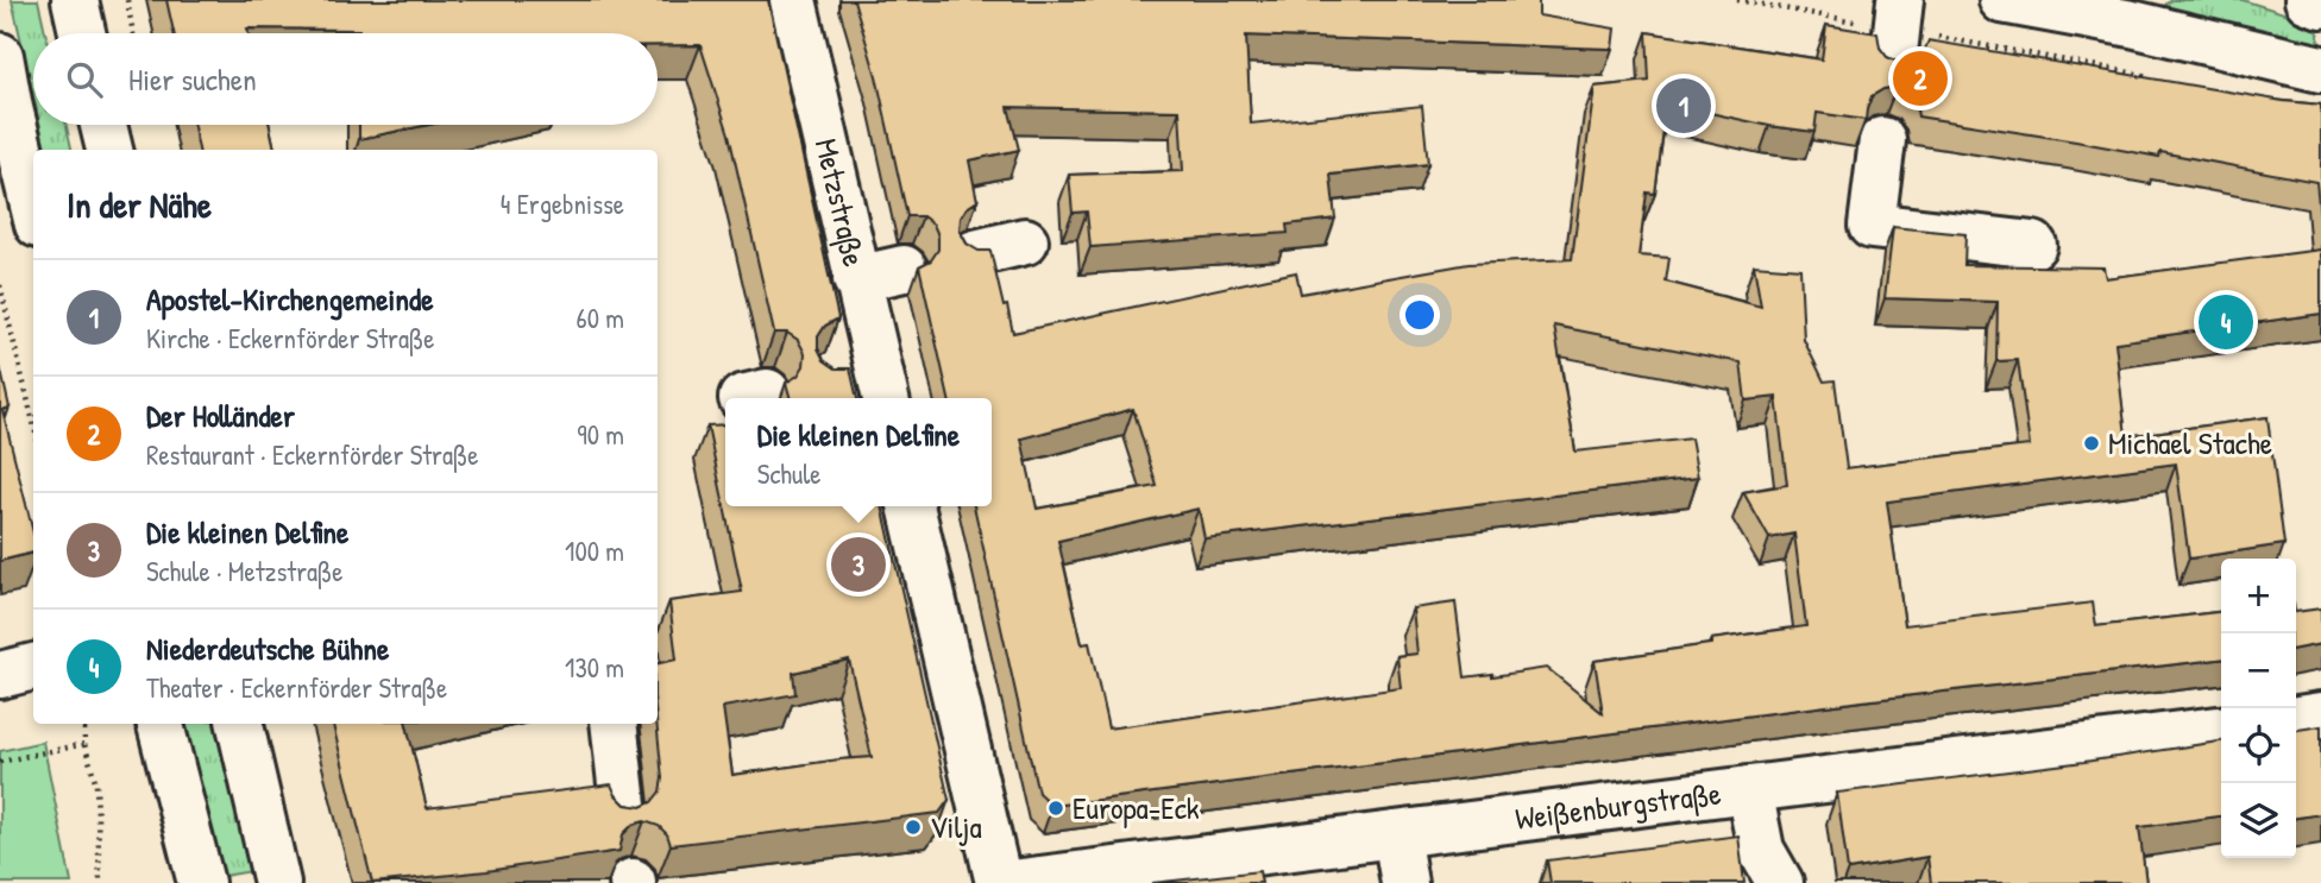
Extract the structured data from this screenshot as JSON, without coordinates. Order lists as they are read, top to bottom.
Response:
{
  "streets": {
    "street": ["Metzstraße", "Weißenburgstraße"]
  },
  "places": ["Michael Stache", "Europa-Eck", "Vilja"],
  "page": {
    "search": "Hier suchen",
    "pins": [
      "2",
      "1",
      "4",
      "3"
    ],
    "heading": ["In der Nähe", "4 Ergebnisse"],
    "list": [
      {
        "mark": "1",
        "name": "Apostel-Kirchengemeinde",
        "note": "Kirche · Eckernförder Straße",
        "value": "60 m"
      },
      {
        "mark": "2",
        "name": "Der Holländer",
        "note": "Restaurant · Eckernförder Straße",
        "value": "90 m"
      },
      {
        "mark": "3",
        "name": "Die kleinen Delfine",
        "note": "Schule · Metzstraße",
        "value": "100 m"
      },
      {
        "mark": "4",
        "name": "Niederdeutsche Bühne",
        "note": "Theater · Eckernförder Straße",
        "value": "130 m"
      }
    ],
    "popup": ["Die kleinen Delfine", "Schule"],
    "map_buttons": ["+", "−"]
  }
}
